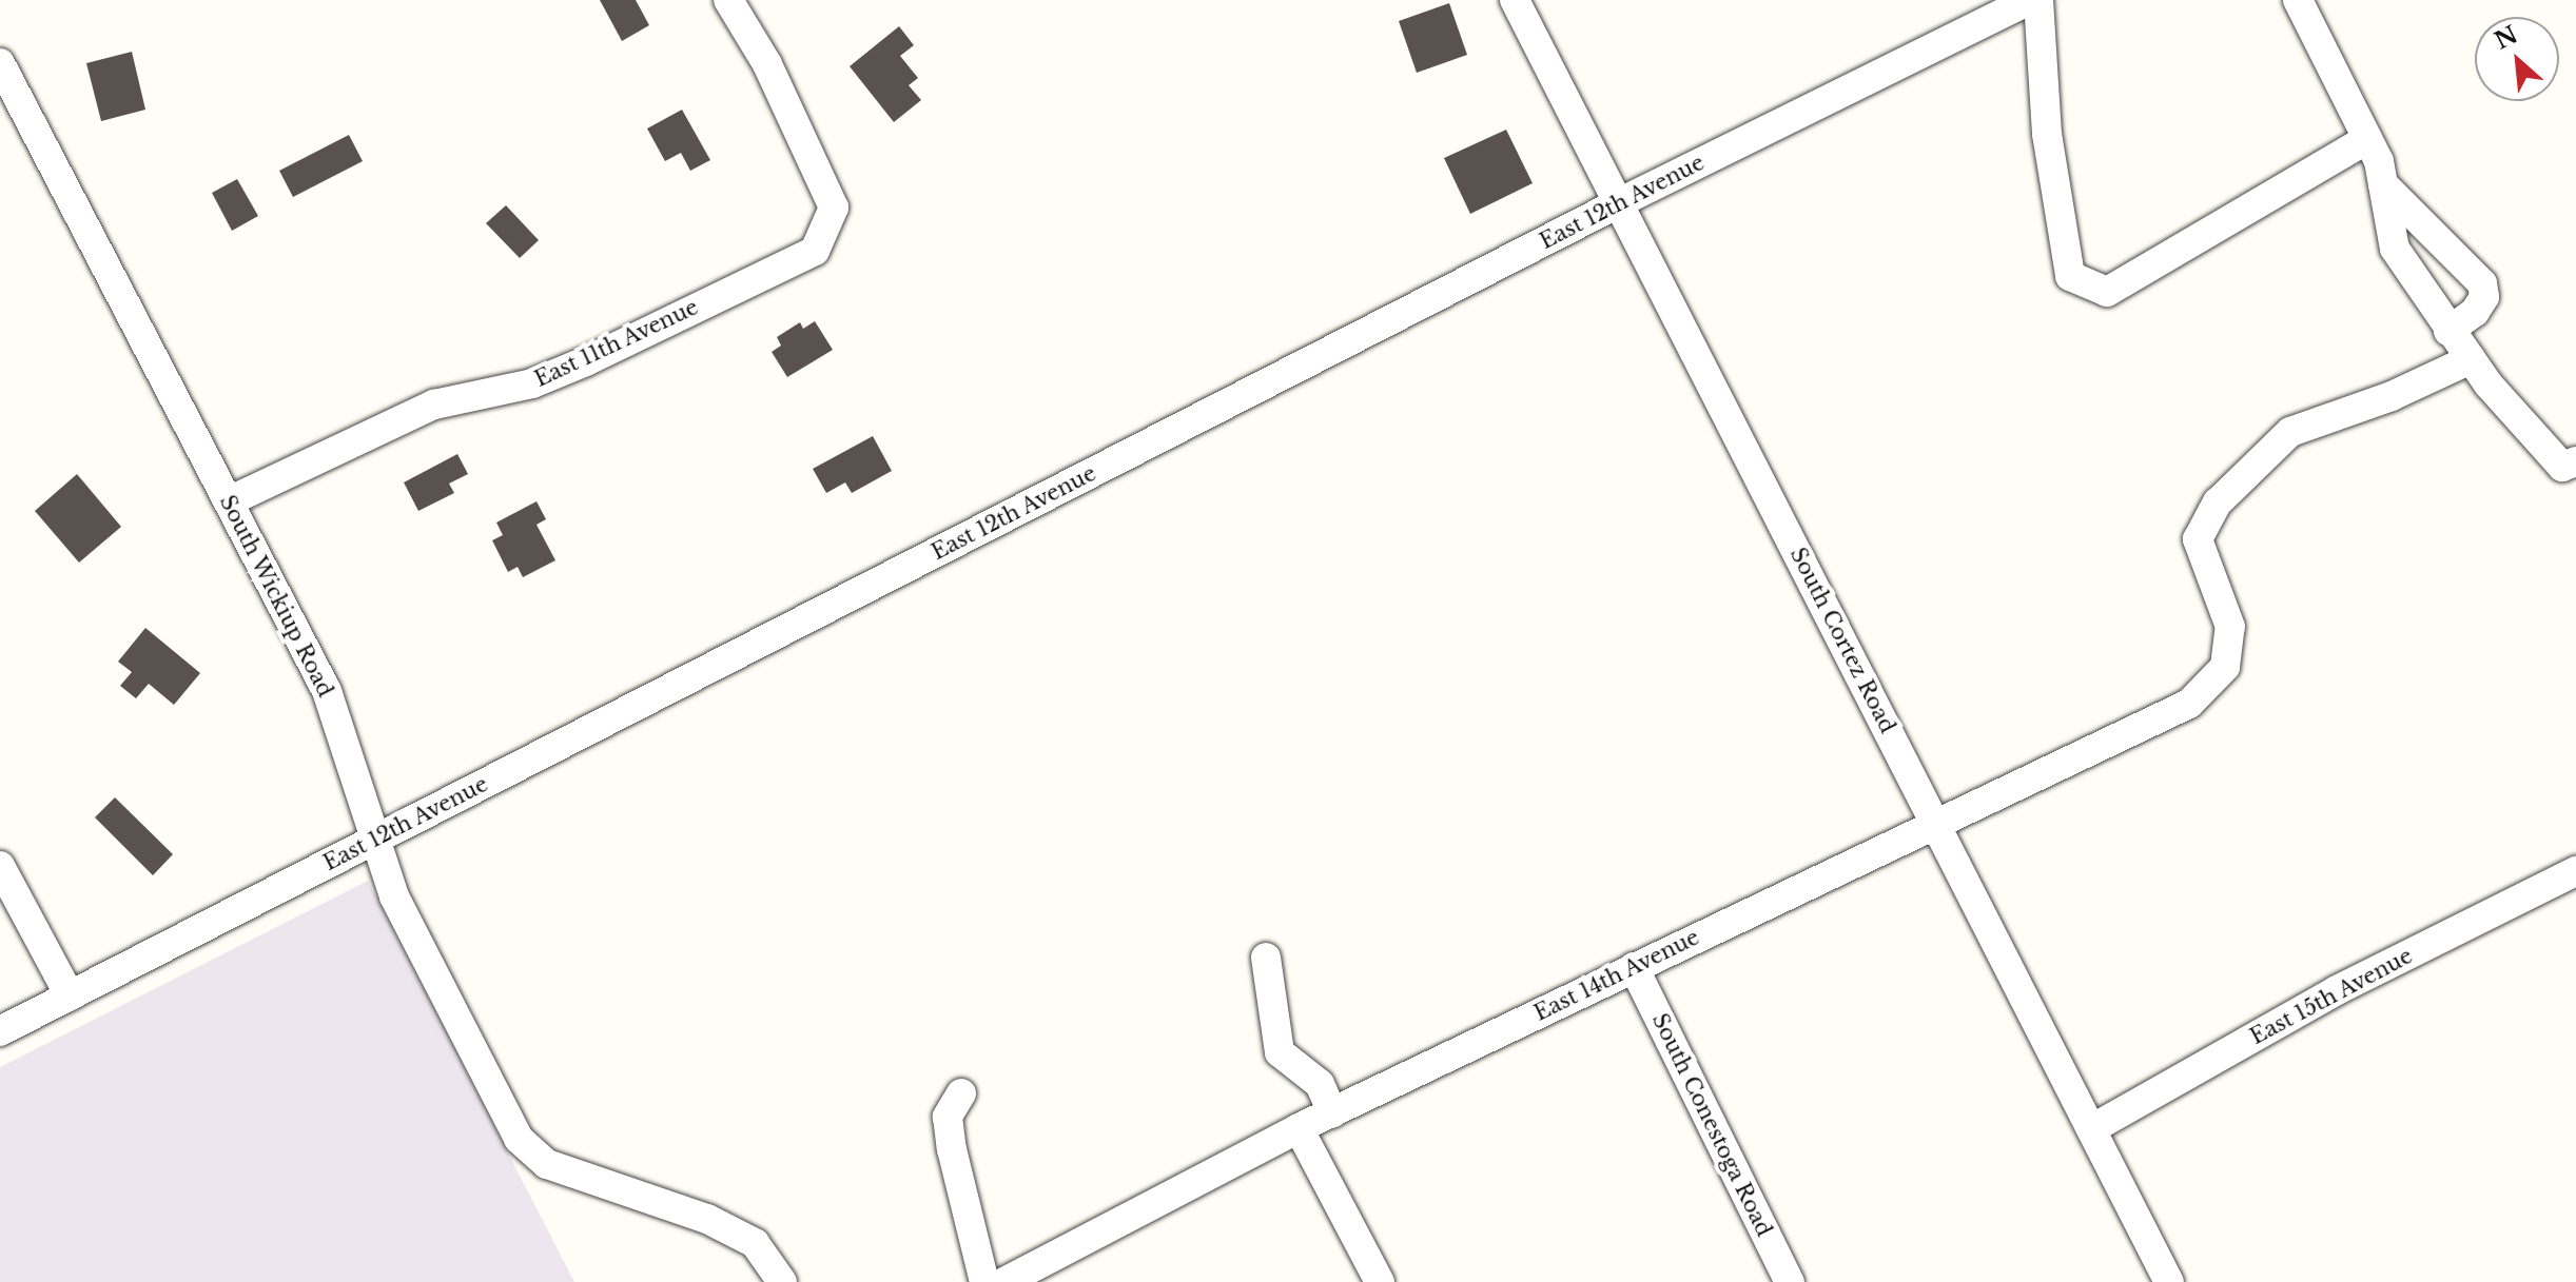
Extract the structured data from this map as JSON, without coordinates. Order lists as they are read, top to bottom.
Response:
{
  "streets": {
    "street": [
      "East 12th Avenue",
      "East 11th Avenue",
      "South Wickiup Road",
      "South Cortez Road",
      "East 14th Avenue",
      "East 15th Avenue",
      "South Conestoga Road"
    ]
  },
  "crossings": [
    ["East 12th Avenue", "South Wickiup Road"],
    ["East 12th Avenue", "South Cortez Road"],
    ["East 11th Avenue", "South Wickiup Road"],
    ["South Cortez Road", "East 14th Avenue"],
    ["South Cortez Road", "East 15th Avenue"],
    ["East 14th Avenue", "South Conestoga Road"]
  ],
  "north": "top left"
}
